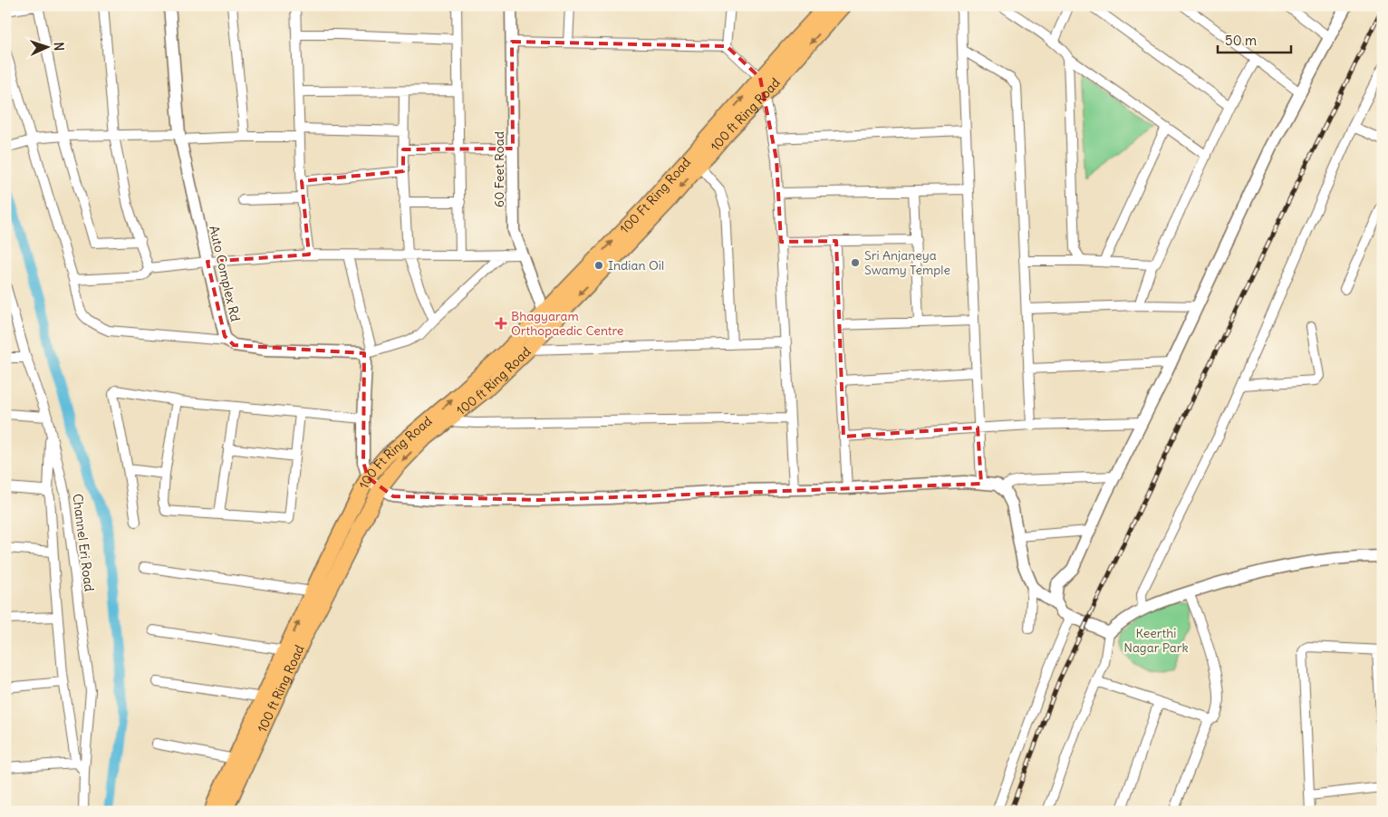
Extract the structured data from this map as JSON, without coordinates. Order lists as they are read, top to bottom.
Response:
{
  "streets": {
    "main road": ["100 ft Ring Road", "100 Ft Ring Road"],
    "street": ["60 Feet Road", "Auto Complex Rd", "Channel Eri Road"]
  },
  "crossings": [
    ["100 ft Ring Road", "60 Feet Road"],
    ["100 ft Ring Road", "100 Ft Ring Road"],
    ["60 Feet Road", "100 Ft Ring Road"]
  ],
  "one_way": ["100 ft Ring Road", "100 Ft Ring Road"],
  "parks": ["Keerthi Nagar Park"],
  "places": {
    "other": ["Sri Anjaneya Swamy Temple", "Indian Oil"],
    "health": ["Bhagyaram Orthopaedic Centre"]
  },
  "scale_bar": "50 m",
  "north": "right"
}
